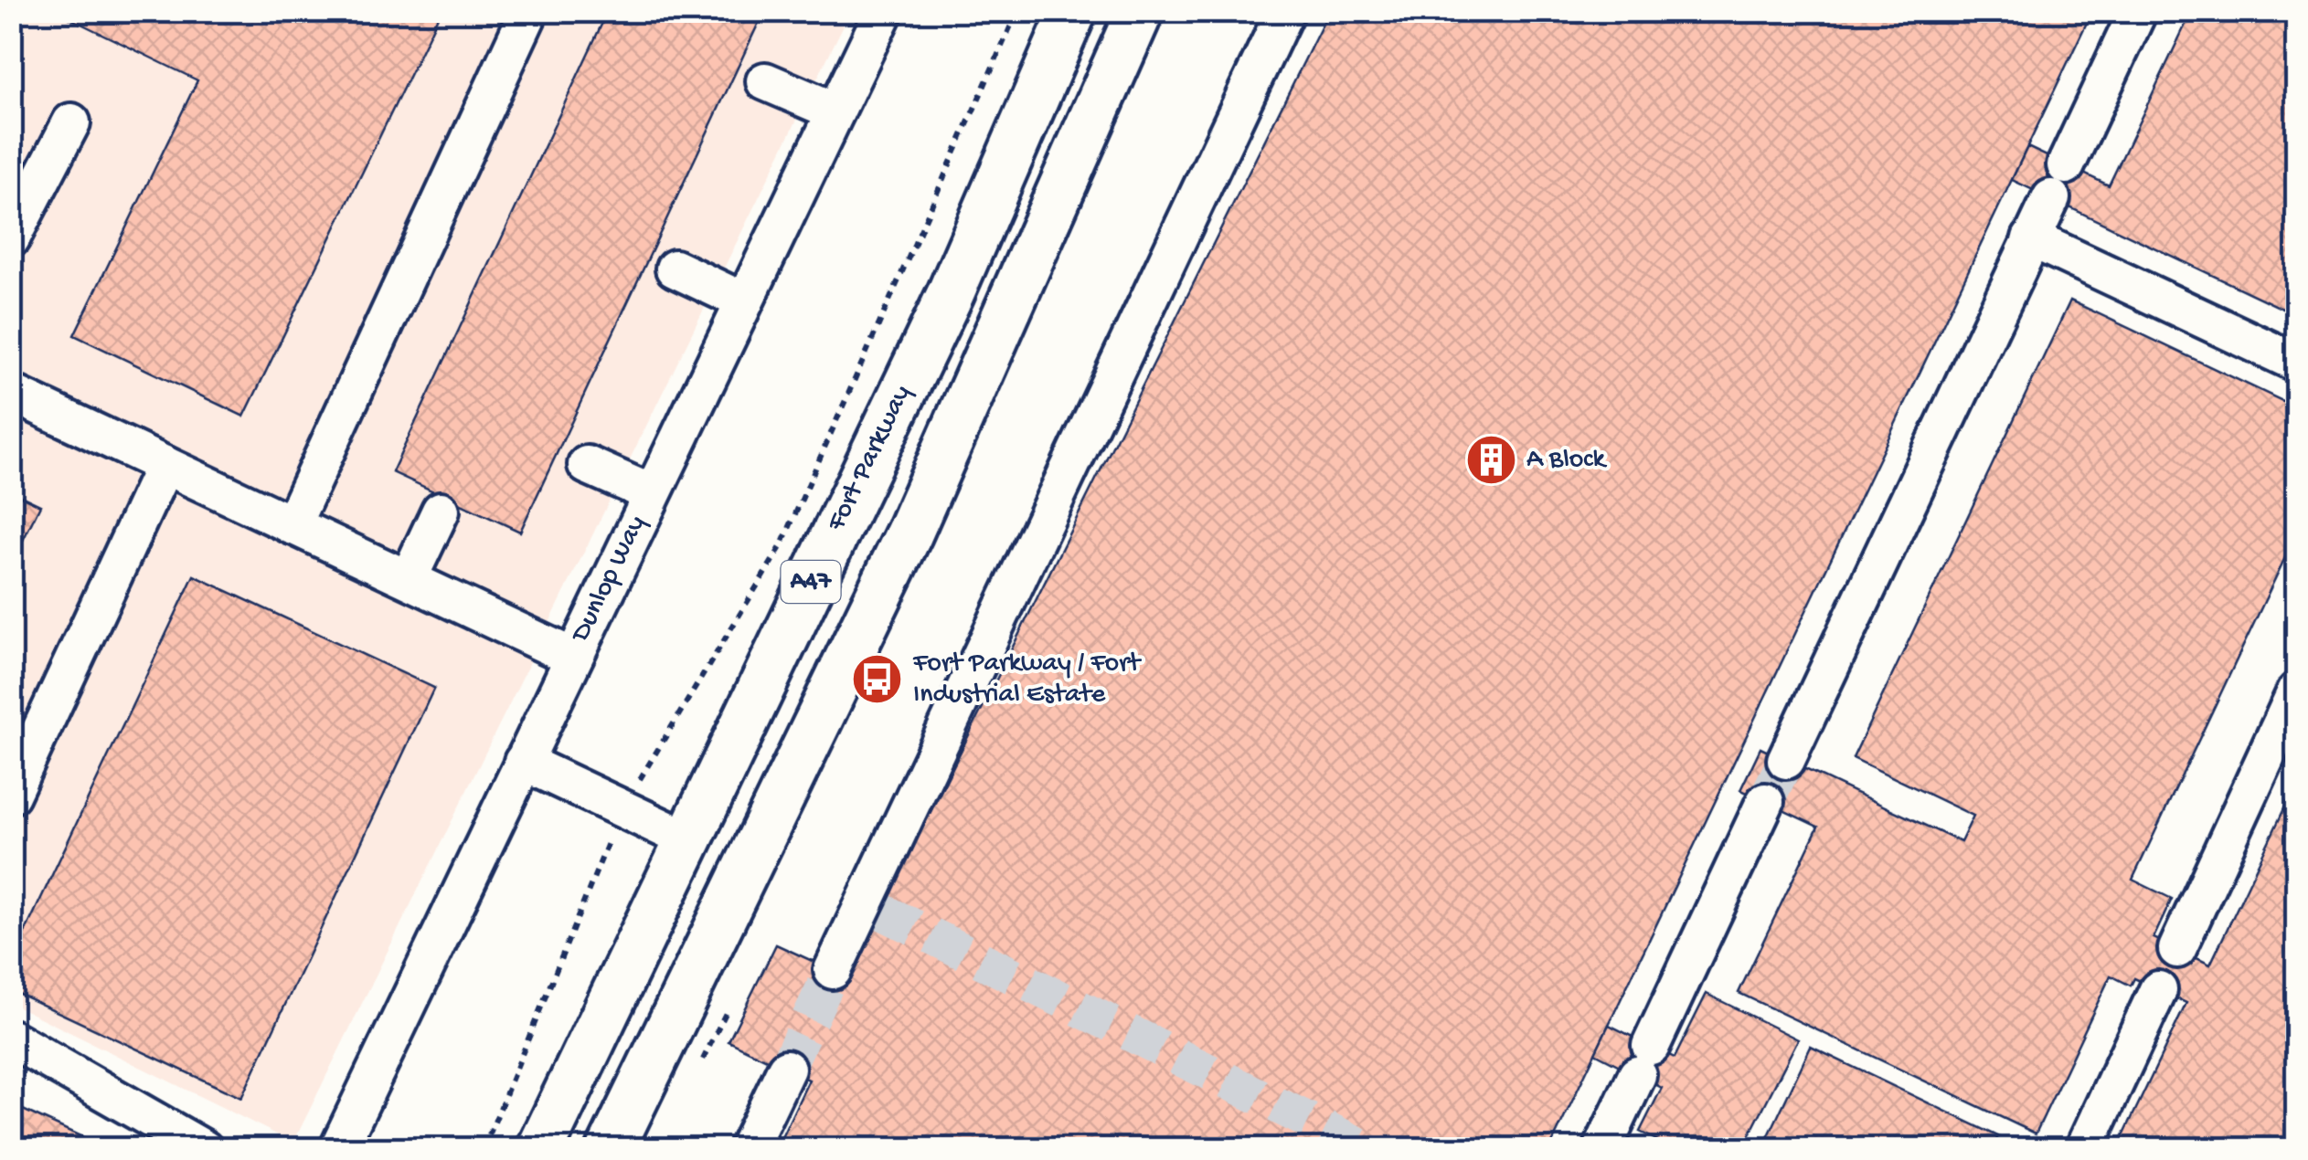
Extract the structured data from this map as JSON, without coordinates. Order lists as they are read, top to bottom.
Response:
{
  "streets": {
    "main road": ["Fort Parkway", "A47"],
    "street": ["Dunlop Way"]
  },
  "places": {
    "building": ["A Block"],
    "bus stop": ["Fort Parkway / Fort Industrial Estate"]
  }
}
